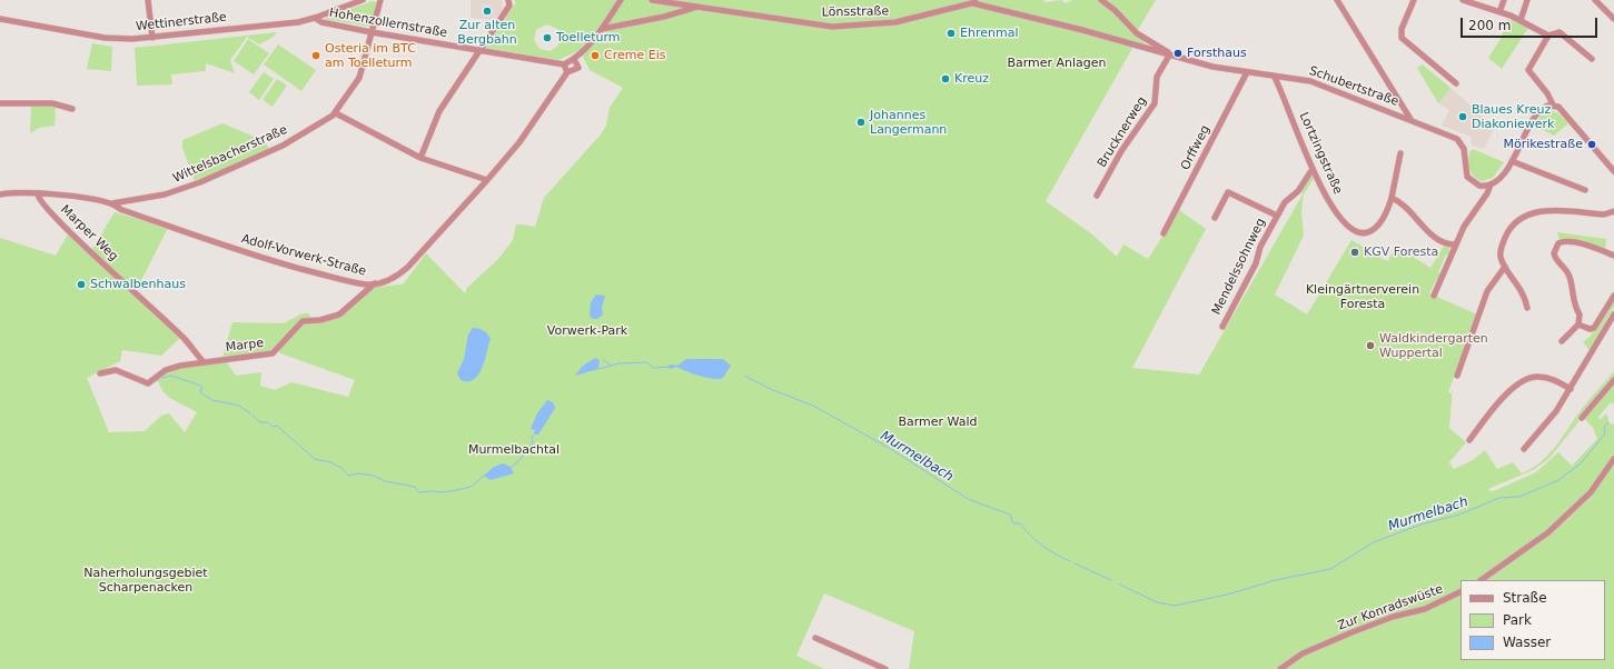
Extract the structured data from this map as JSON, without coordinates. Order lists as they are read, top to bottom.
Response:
{
  "streets": {
    "street": [
      "Lönsstraße",
      "Wettinerstraße",
      "Hohenzollernstraße",
      "Schubertstraße",
      "Brucknerweg",
      "Orffweg",
      "Lortzingstraße",
      "Wittelsbacherstraße",
      "Marper Weg",
      "Adolf-Vorwerk-Straße",
      "Mendelssohnweg",
      "Marpe",
      "Zur Konradswüste"
    ]
  },
  "crossings": [
    ["Lönsstraße", "Schubertstraße"],
    ["Wettinerstraße", "Hohenzollernstraße"],
    ["Hohenzollernstraße", "Wittelsbacherstraße"],
    ["Schubertstraße", "Brucknerweg"],
    ["Schubertstraße", "Orffweg"],
    ["Schubertstraße", "Lortzingstraße"],
    ["Lortzingstraße", "Mendelssohnweg"],
    ["Wittelsbacherstraße", "Adolf-Vorwerk-Straße"],
    ["Marper Weg", "Adolf-Vorwerk-Straße"],
    ["Marper Weg", "Marpe"],
    ["Adolf-Vorwerk-Straße", "Marpe"]
  ],
  "water": ["Murmelbach"],
  "parks": [
    "Barmer Anlagen",
    "Kleingärtnerverein Foresta",
    "Vorwerk-Park",
    "Barmer Wald",
    "Murmelbachtal",
    "Naherholungsgebiet Scharpenacken"
  ],
  "places": [
    "Zur alten Bergbahn",
    "Ehrenmal",
    "Toelleturm",
    "Forsthaus",
    "Osteria im BTC am Toelleturm",
    "Creme Eis",
    "Kreuz",
    "Blaues Kreuz Diakoniewerk",
    "Johannes Langermann",
    "Mörikestraße",
    "KGV Foresta",
    "Schwalbenhaus",
    "Waldkindergarten Wuppertal"
  ],
  "legend": ["Straße", "Park", "Wasser"],
  "scale_bar": "200 m"
}
